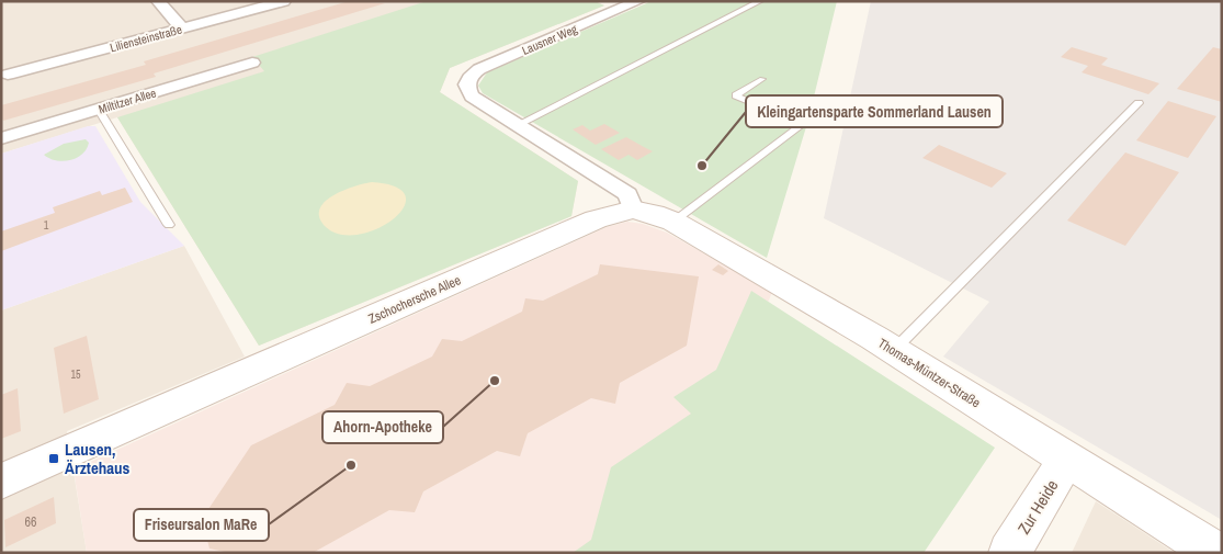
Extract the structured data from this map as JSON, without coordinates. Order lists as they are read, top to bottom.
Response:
{
  "streets": {
    "street": [
      "Liliensteinstraße",
      "Lausner Weg",
      "Miltitzer Allee",
      "Zschochersche Allee",
      "Thomas-Müntzer-Straße",
      "Zur Heide"
    ]
  },
  "crossings": [
    ["Zschochersche Allee", "Thomas-Müntzer-Straße"],
    ["Thomas-Müntzer-Straße", "Zur Heide"]
  ],
  "places": {
    "other": ["Kleingartensparte Sommerland Lausen", "Ahorn-Apotheke", "Friseursalon MaRe"],
    "transit": ["Lausen, Ärztehaus"]
  },
  "house_numbers": ["1", "15", "66"]
}
